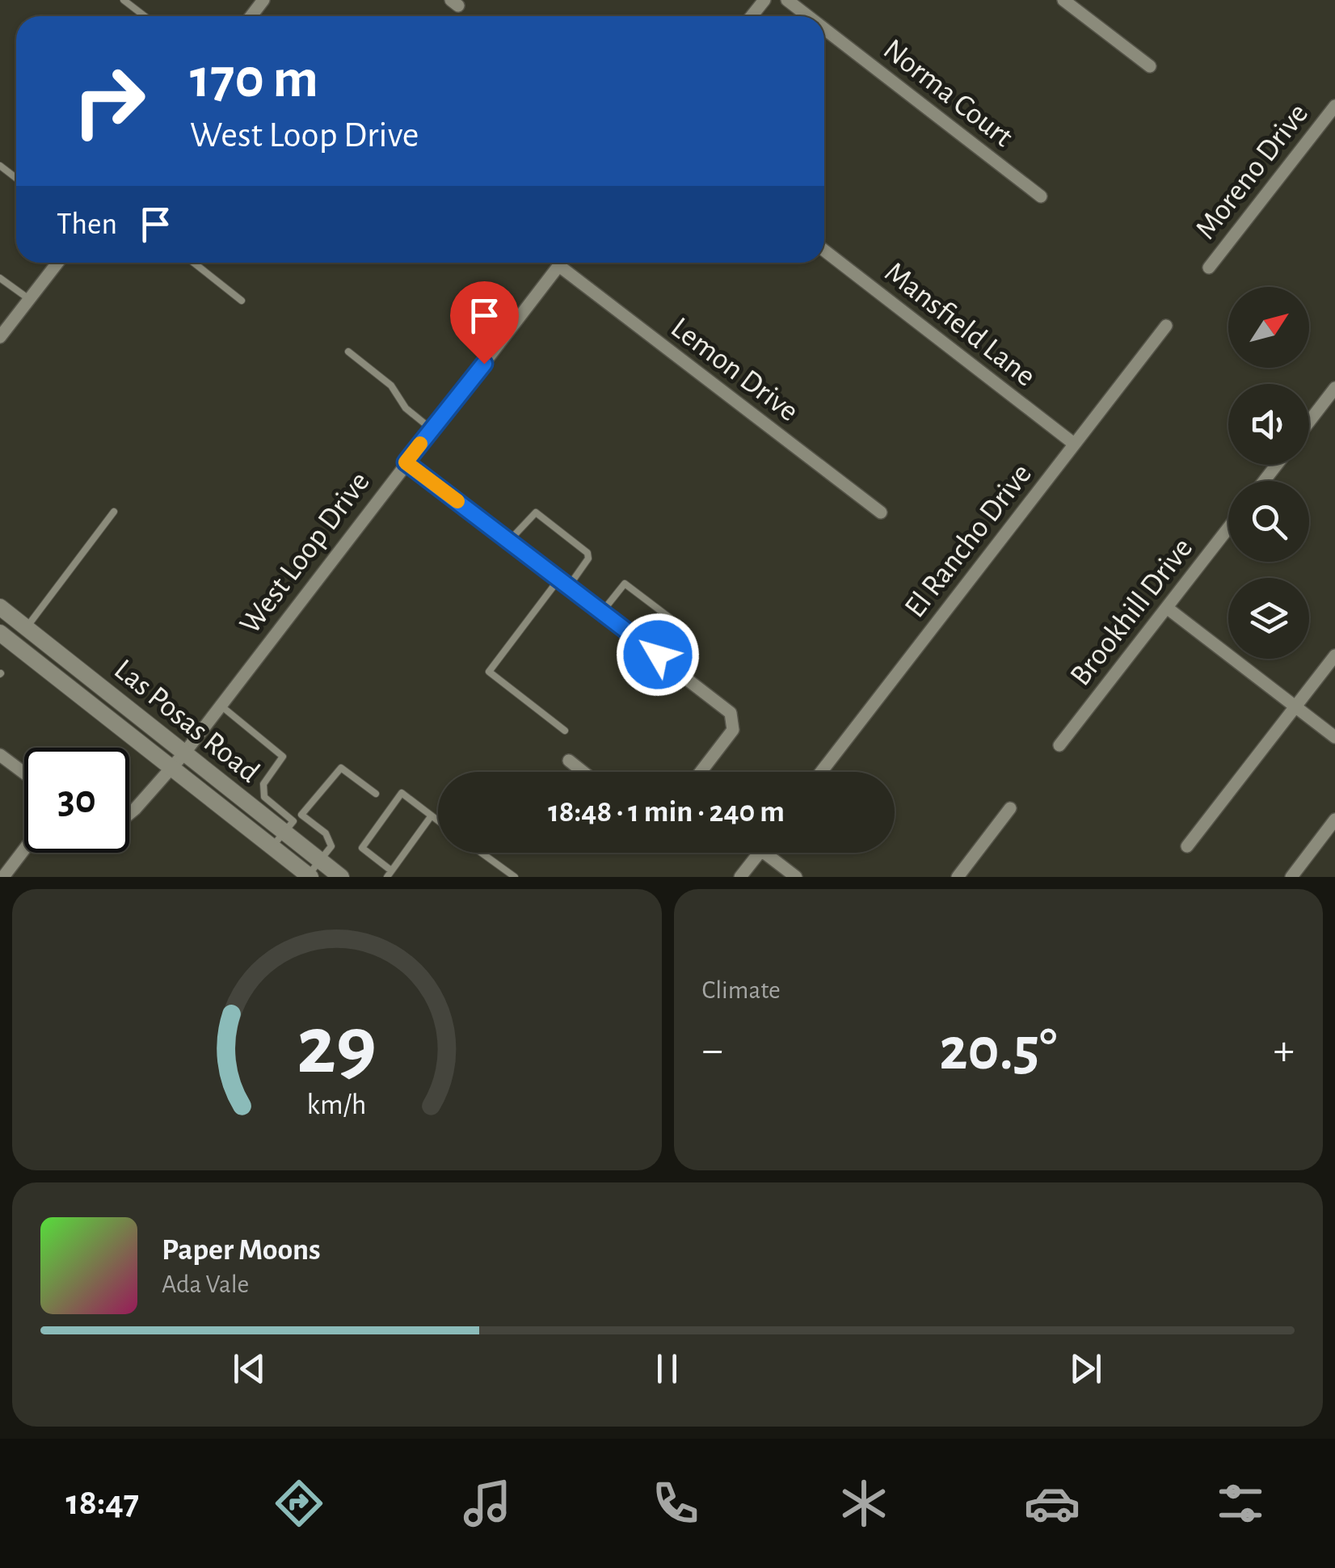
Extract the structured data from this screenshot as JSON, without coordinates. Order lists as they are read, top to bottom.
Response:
{
  "streets": {
    "main road": ["Las Posas Road"],
    "street": [
      "Norma Court",
      "Moreno Drive",
      "Mansfield Lane",
      "Lemon Drive",
      "El Rancho Drive",
      "West Loop Drive",
      "Brookhill Drive"
    ]
  },
  "crossings": [
    ["Mansfield Lane", "El Rancho Drive"],
    ["Lemon Drive", "West Loop Drive"],
    ["West Loop Drive", "Las Posas Road"]
  ],
  "north": "top right",
  "page": {
    "turn": ["170 m", "West Loop Drive"],
    "then": "Then",
    "limit": "30",
    "trip": "18:48 · 1 min · 240 m",
    "tile": "Climate",
    "heat": ["−", "20.5°", "+"],
    "song": ["Paper Moons", "Ada Vale"],
    "tabs": "18:47",
    "gauge": ["29", "km/h"]
  }
}
